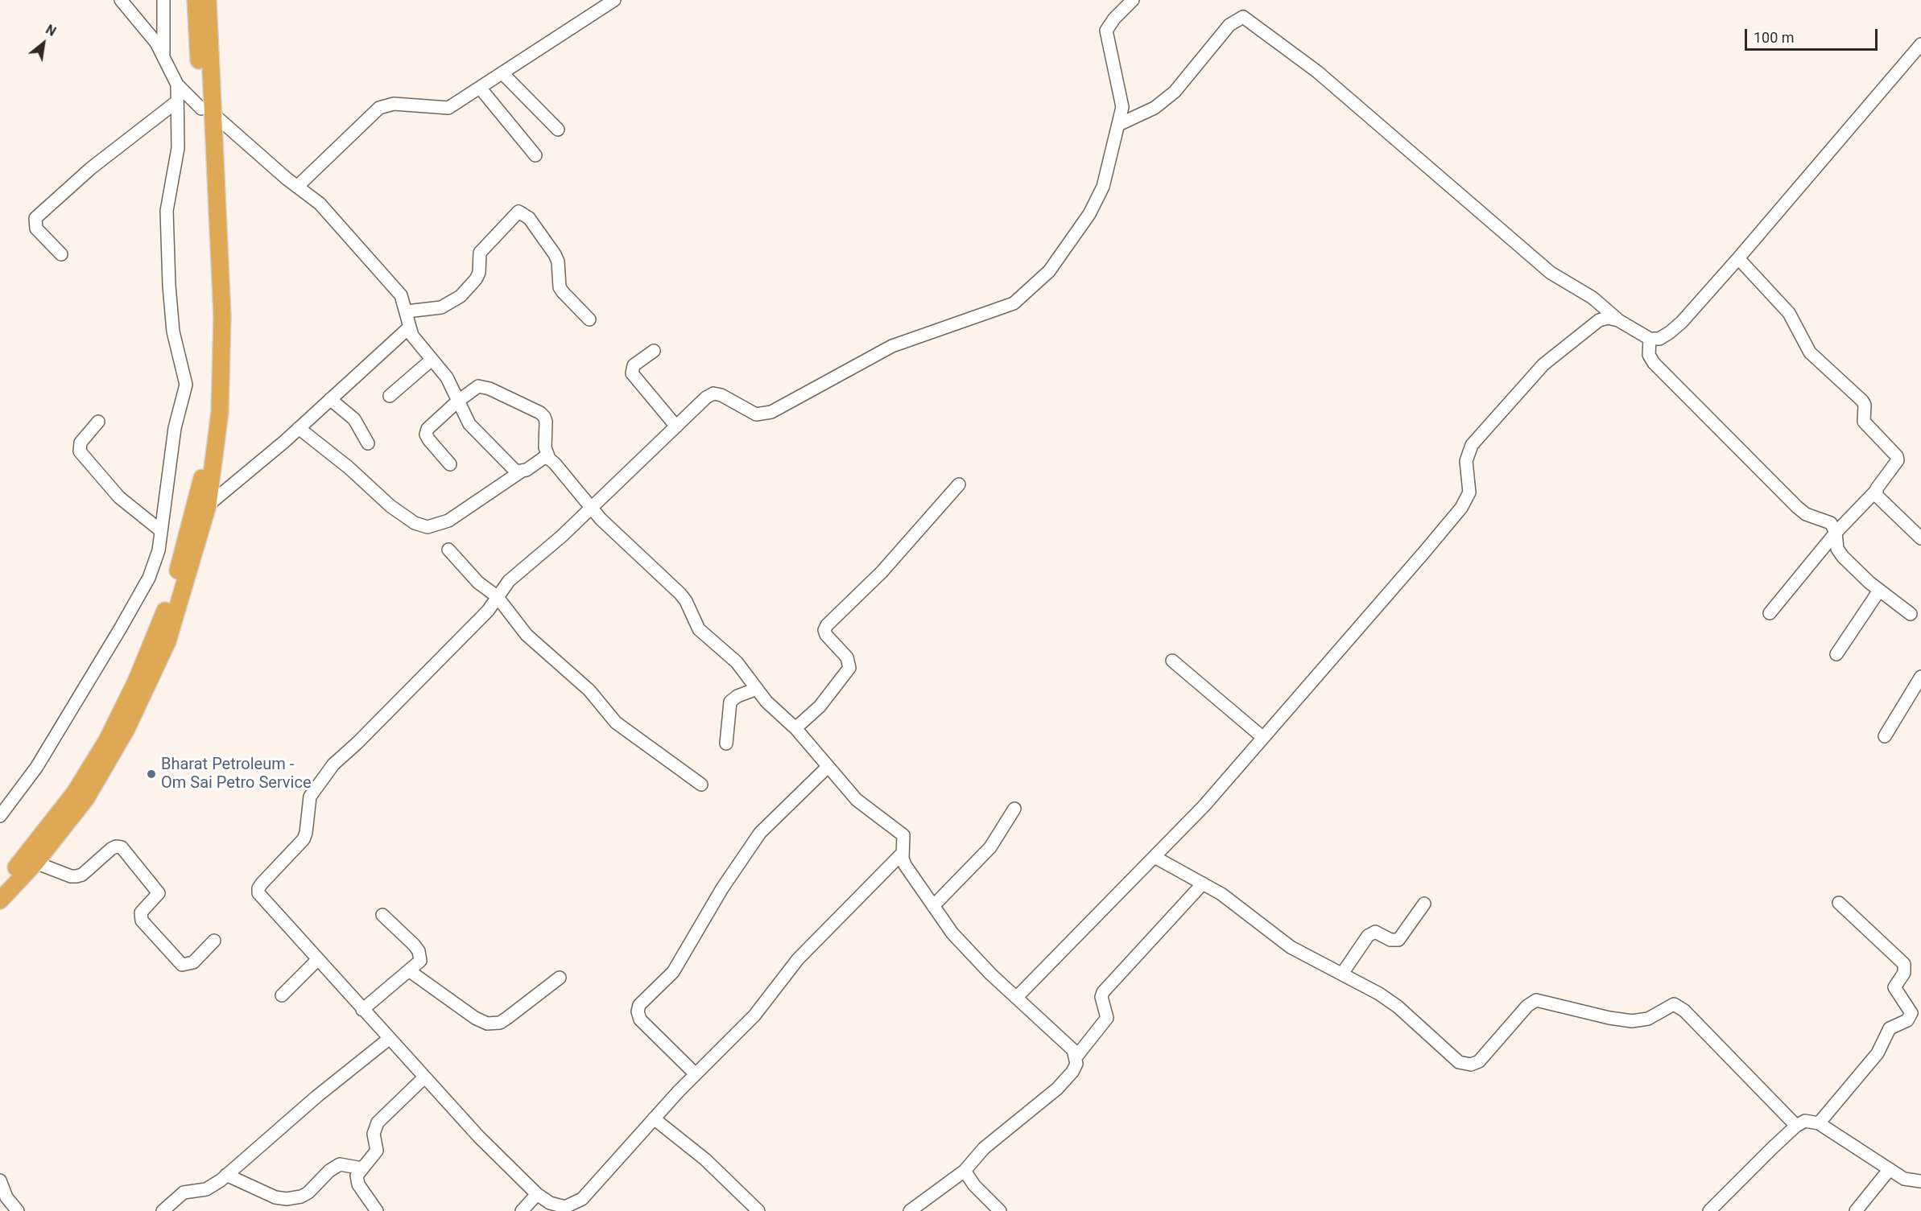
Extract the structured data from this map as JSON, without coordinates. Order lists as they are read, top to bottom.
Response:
{
  "places": ["Bharat Petroleum - Om Sai Petro Service"],
  "scale_bar": "100 m",
  "north": "top right"
}
